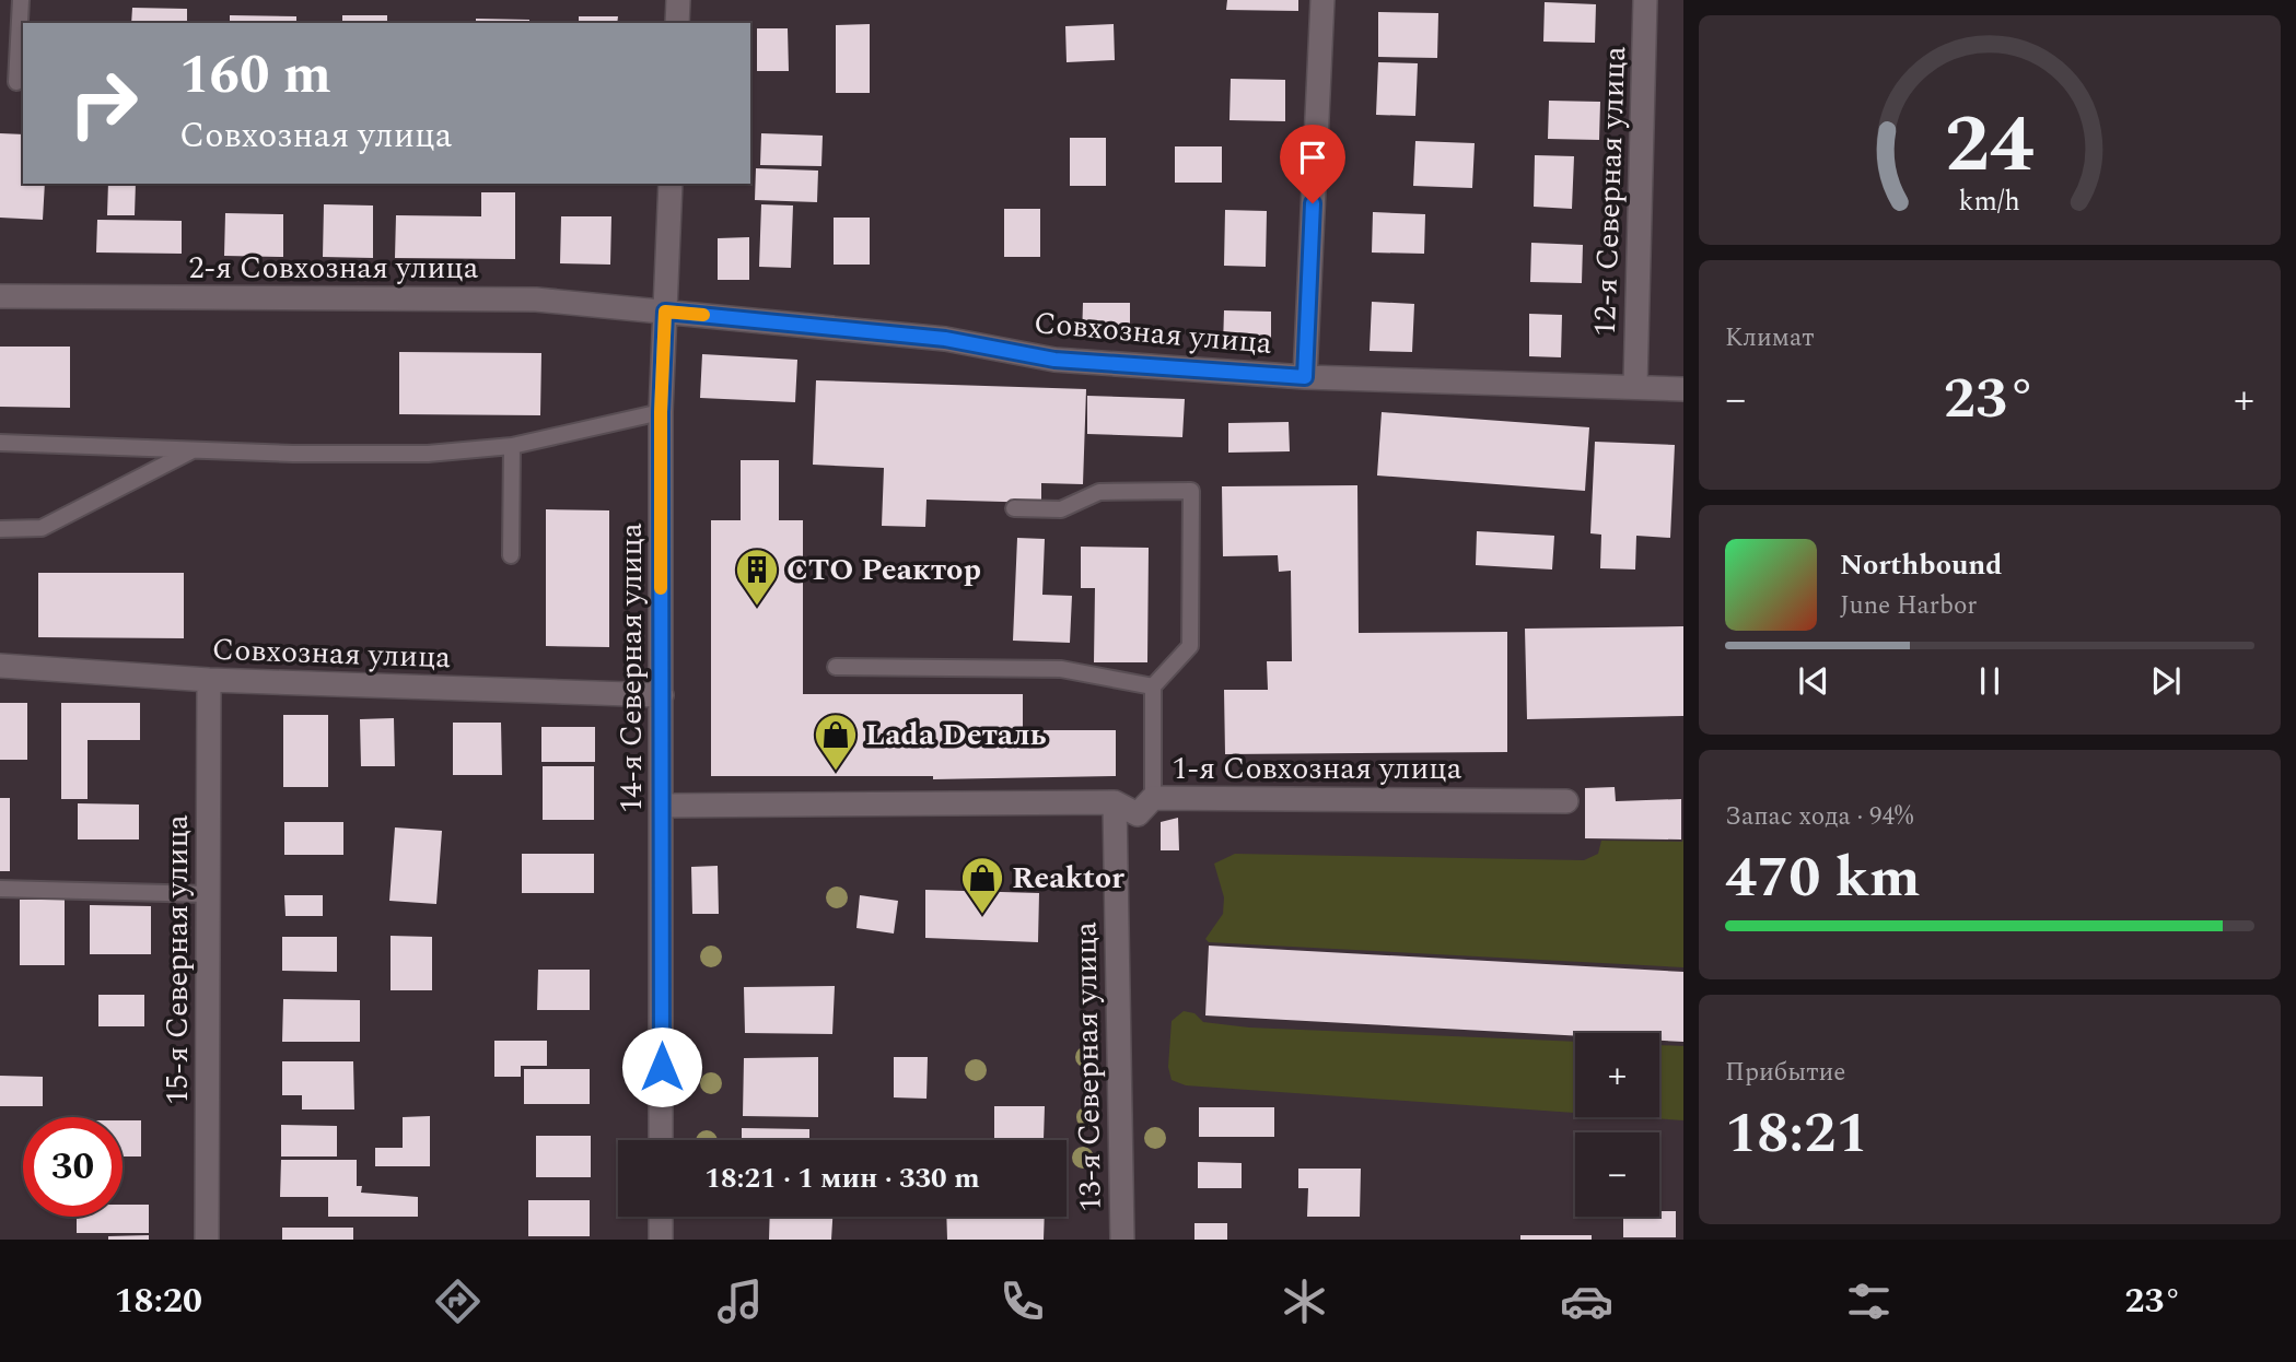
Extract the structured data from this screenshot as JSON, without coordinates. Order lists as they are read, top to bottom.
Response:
{
  "streets": {
    "street": [
      "12-я Северная улица",
      "2-я Совхозная улица",
      "Совхозная улица",
      "14-я Северная улица",
      "1-я Совхозная улица",
      "15-я Северная улица",
      "13-я Северная улица"
    ]
  },
  "crossings": [
    ["12-я Северная улица", "Совхозная улица"],
    ["2-я Совхозная улица", "Совхозная улица"],
    ["2-я Совхозная улица", "14-я Северная улица"],
    ["Совхозная улица", "14-я Северная улица"],
    ["Совхозная улица", "15-я Северная улица"],
    ["14-я Северная улица", "1-я Совхозная улица"],
    ["1-я Совхозная улица", "13-я Северная улица"]
  ],
  "places": {
    "building": ["СТО Реактор"],
    "shop": ["Lada Dеталь", "Reaktor"]
  },
  "page": {
    "turn": ["160 m", "Совхозная улица"],
    "tile": [
      "Климат",
      ["Запас хода · 94%", "470 km"],
      ["Прибытие", "18:21"]
    ],
    "heat": ["−", "23°", "+"],
    "song": ["Northbound", "June Harbor"],
    "map_buttons": ["+", "−"],
    "limit": "30",
    "trip": "18:21 · 1 мин · 330 m",
    "tabs": ["18:20", "23°"],
    "gauge": ["24", "km/h"]
  }
}
